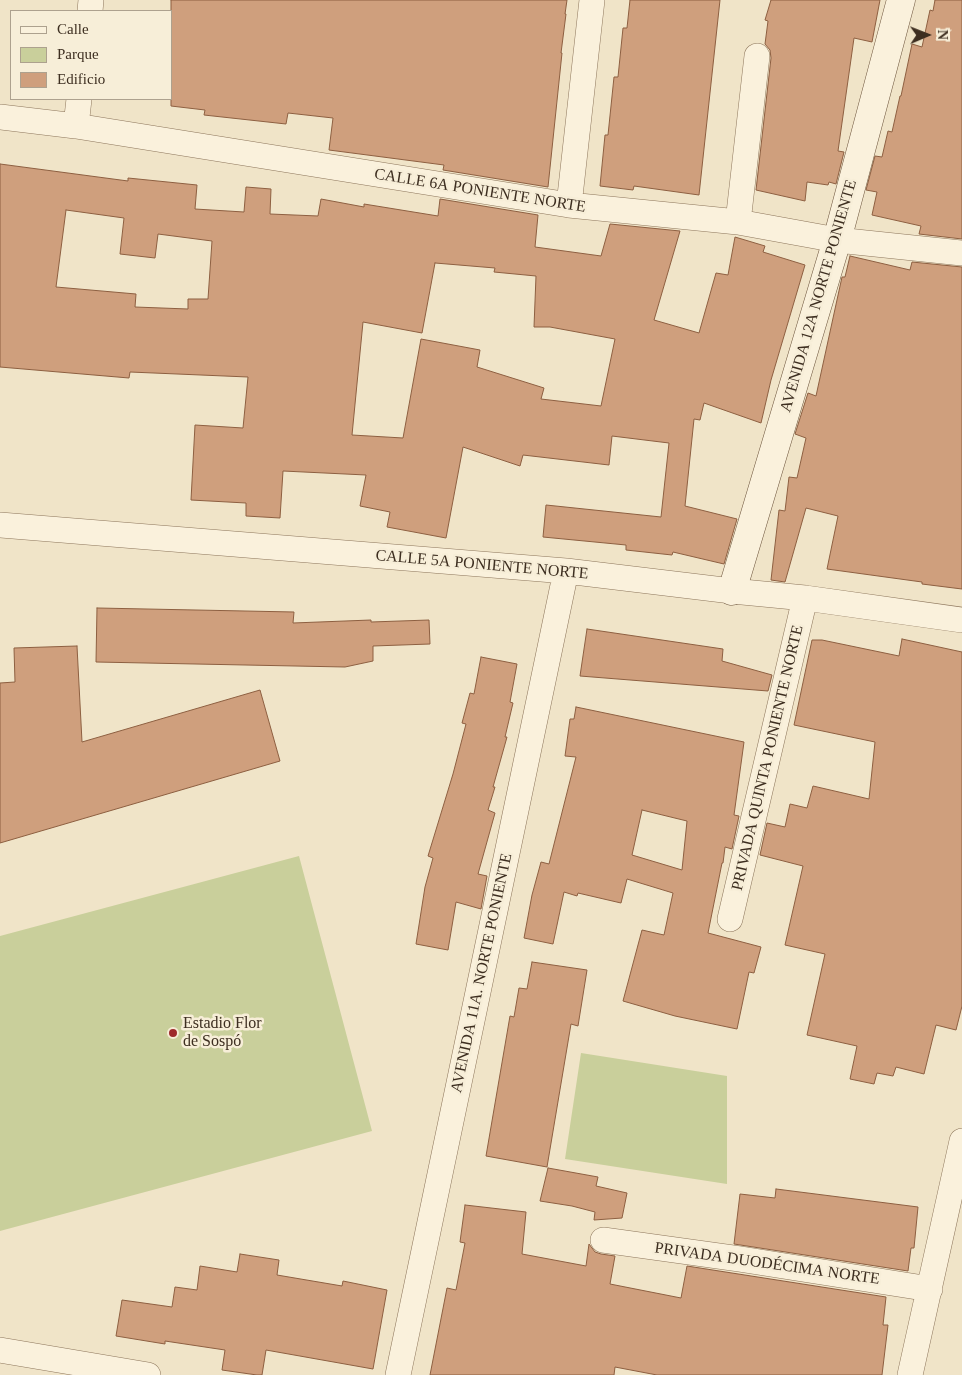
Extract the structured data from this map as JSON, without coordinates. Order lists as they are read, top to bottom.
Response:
{
  "streets": {
    "street": [
      "CALLE 6A PONIENTE NORTE",
      "AVENIDA 12A NORTE PONIENTE",
      "CALLE 5A PONIENTE NORTE",
      "PRIVADA QUINTA PONIENTE NORTE",
      "AVENIDA 11A. NORTE PONIENTE",
      "PRIVADA DUODÉCIMA NORTE"
    ]
  },
  "crossings": [
    ["CALLE 6A PONIENTE NORTE", "AVENIDA 12A NORTE PONIENTE"],
    ["AVENIDA 12A NORTE PONIENTE", "CALLE 5A PONIENTE NORTE"],
    ["CALLE 5A PONIENTE NORTE", "PRIVADA QUINTA PONIENTE NORTE"],
    ["CALLE 5A PONIENTE NORTE", "AVENIDA 11A. NORTE PONIENTE"]
  ],
  "places": ["Estadio Flor de Sospó"],
  "legend": ["Calle", "Parque", "Edificio"],
  "north": "right"
}
